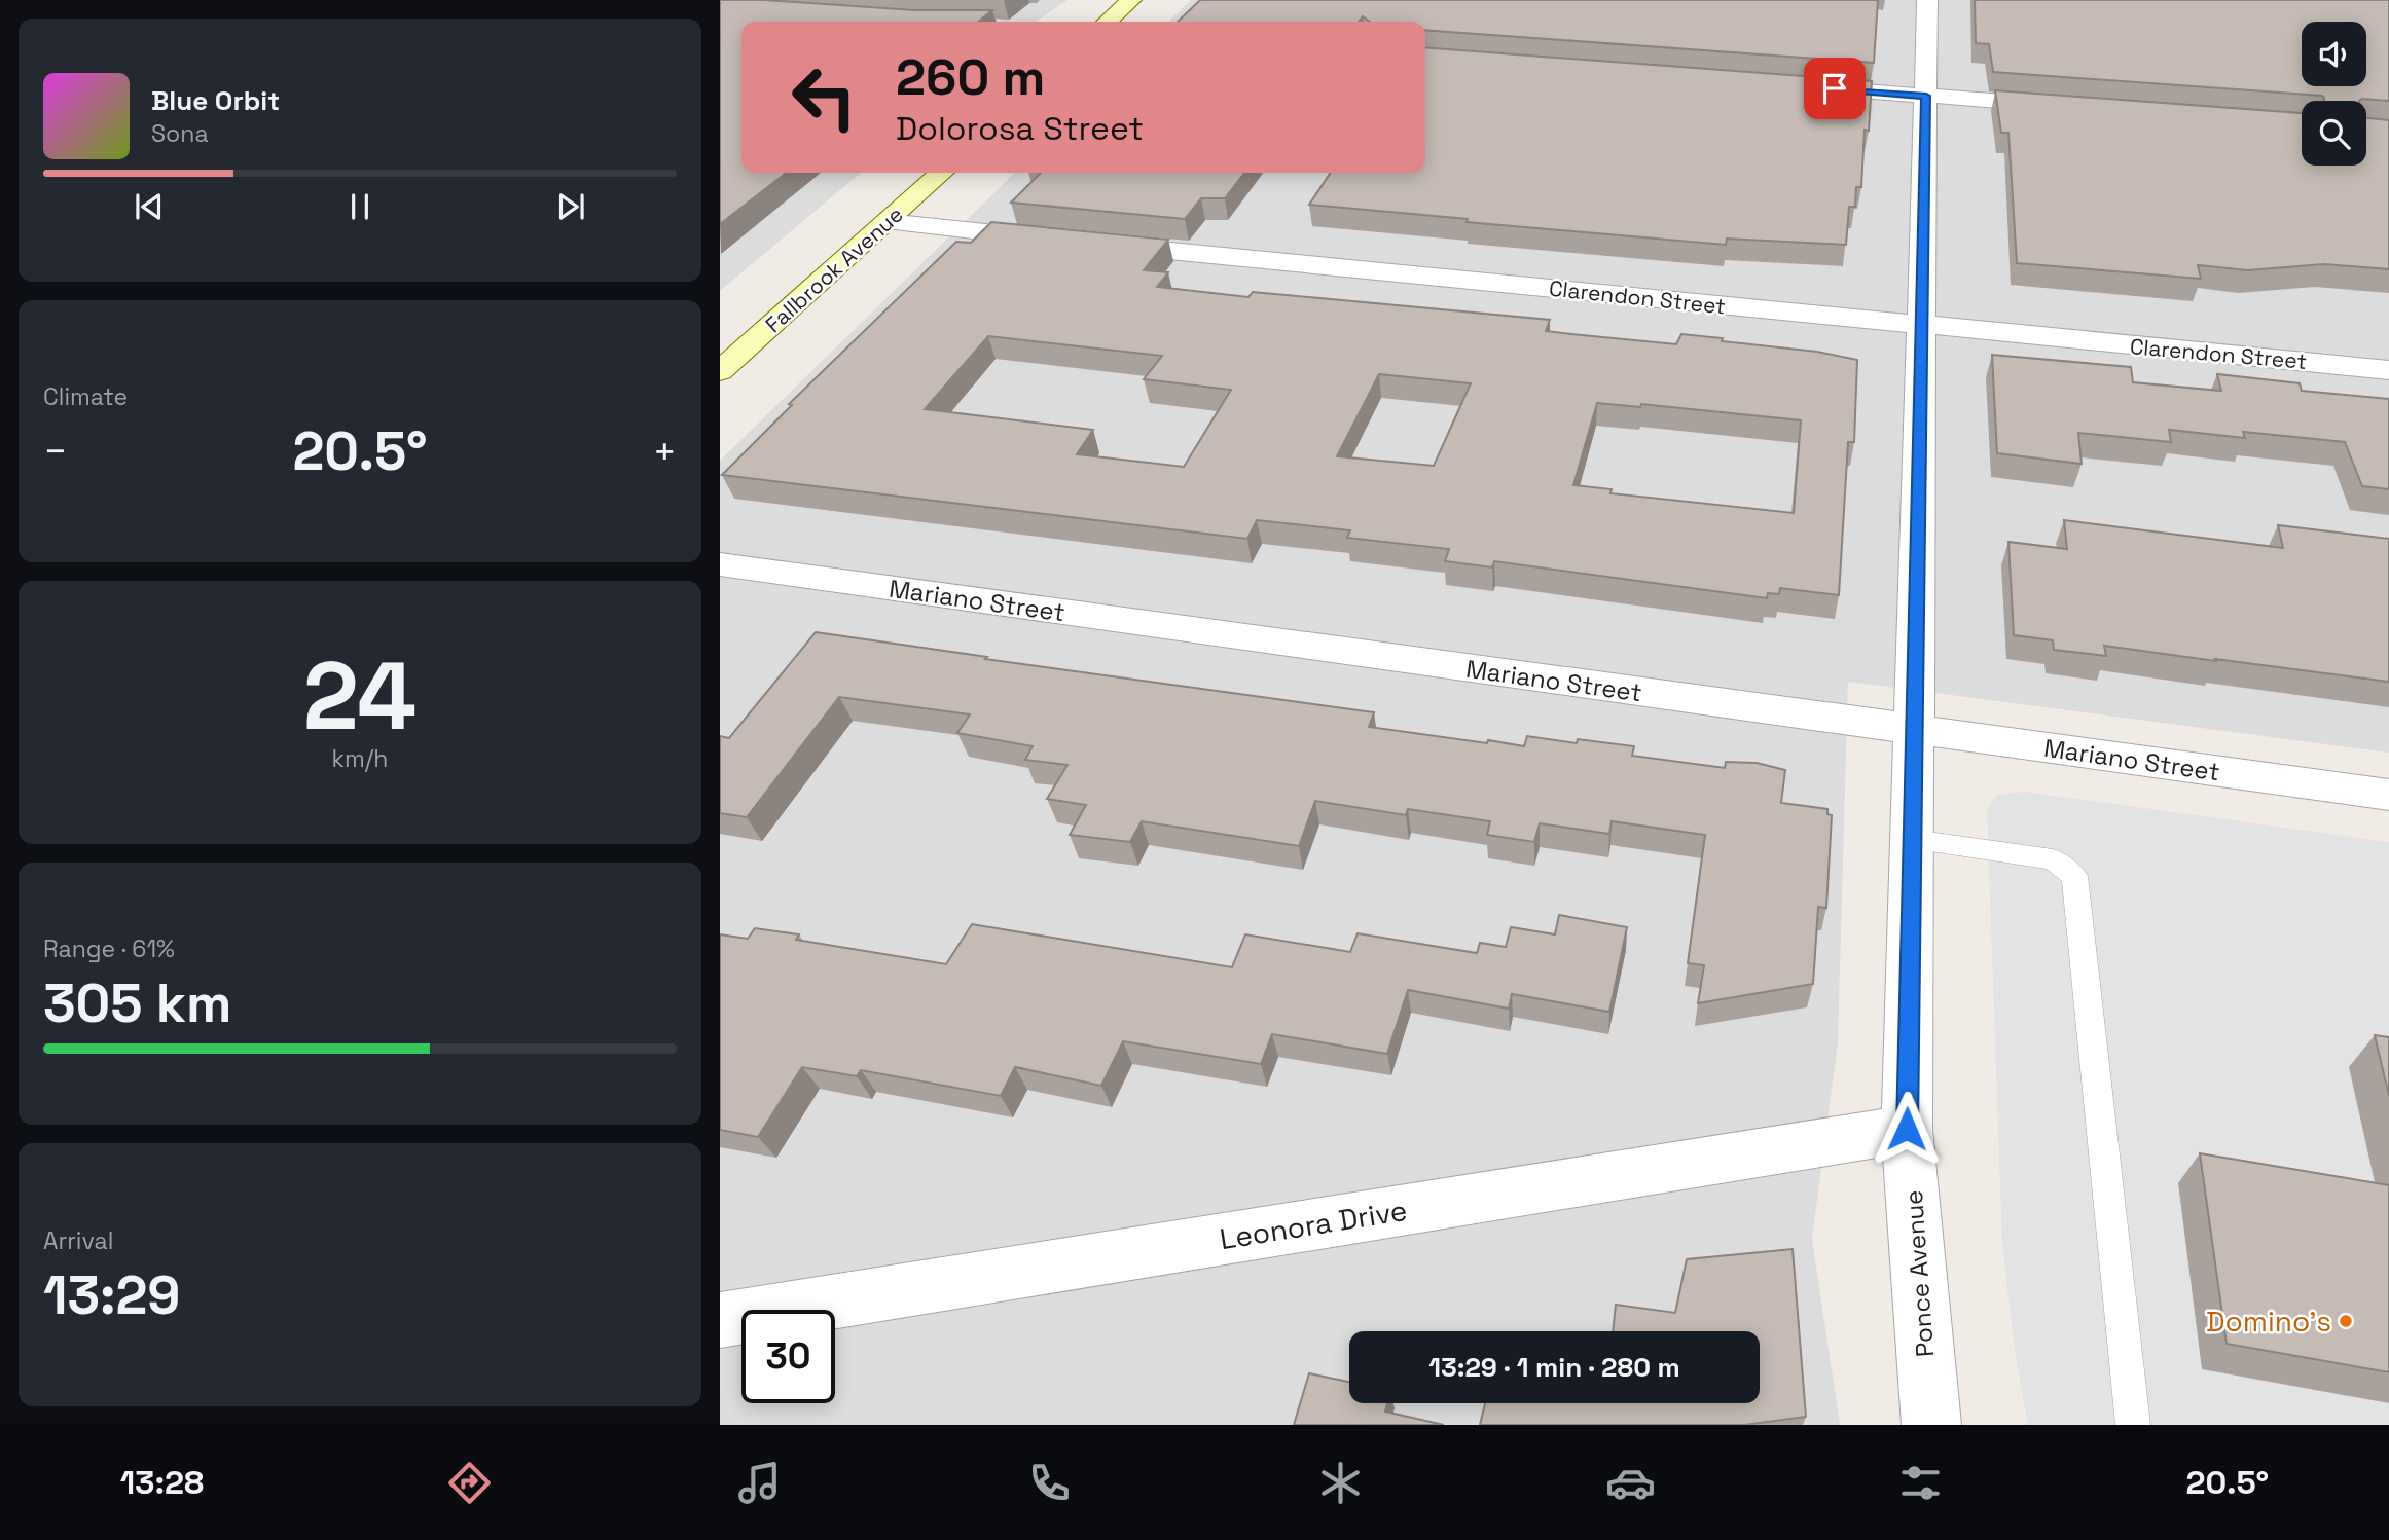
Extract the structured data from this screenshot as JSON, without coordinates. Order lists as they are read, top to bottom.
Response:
{
  "streets": {
    "main road": ["Fallbrook Avenue"],
    "street": [
      "Clarendon Street",
      "Mariano Street",
      "Leonora Drive",
      "Ponce Avenue"
    ]
  },
  "crossings": [
    ["Clarendon Street", "Ponce Avenue"],
    ["Mariano Street", "Ponce Avenue"],
    ["Leonora Drive", "Ponce Avenue"]
  ],
  "places": ["Domino's"],
  "page": {
    "turn": ["260 m", "Dolorosa Street"],
    "song": ["Blue Orbit", "Sona"],
    "tile": [
      "Climate",
      ["24", "km/h"],
      ["Range · 61%", "305 km"],
      ["Arrival", "13:29"]
    ],
    "heat": ["−", "20.5°", "+"],
    "limit": "30",
    "trip": "13:29 · 1 min · 280 m",
    "tabs": ["13:28", "20.5°"]
  }
}
